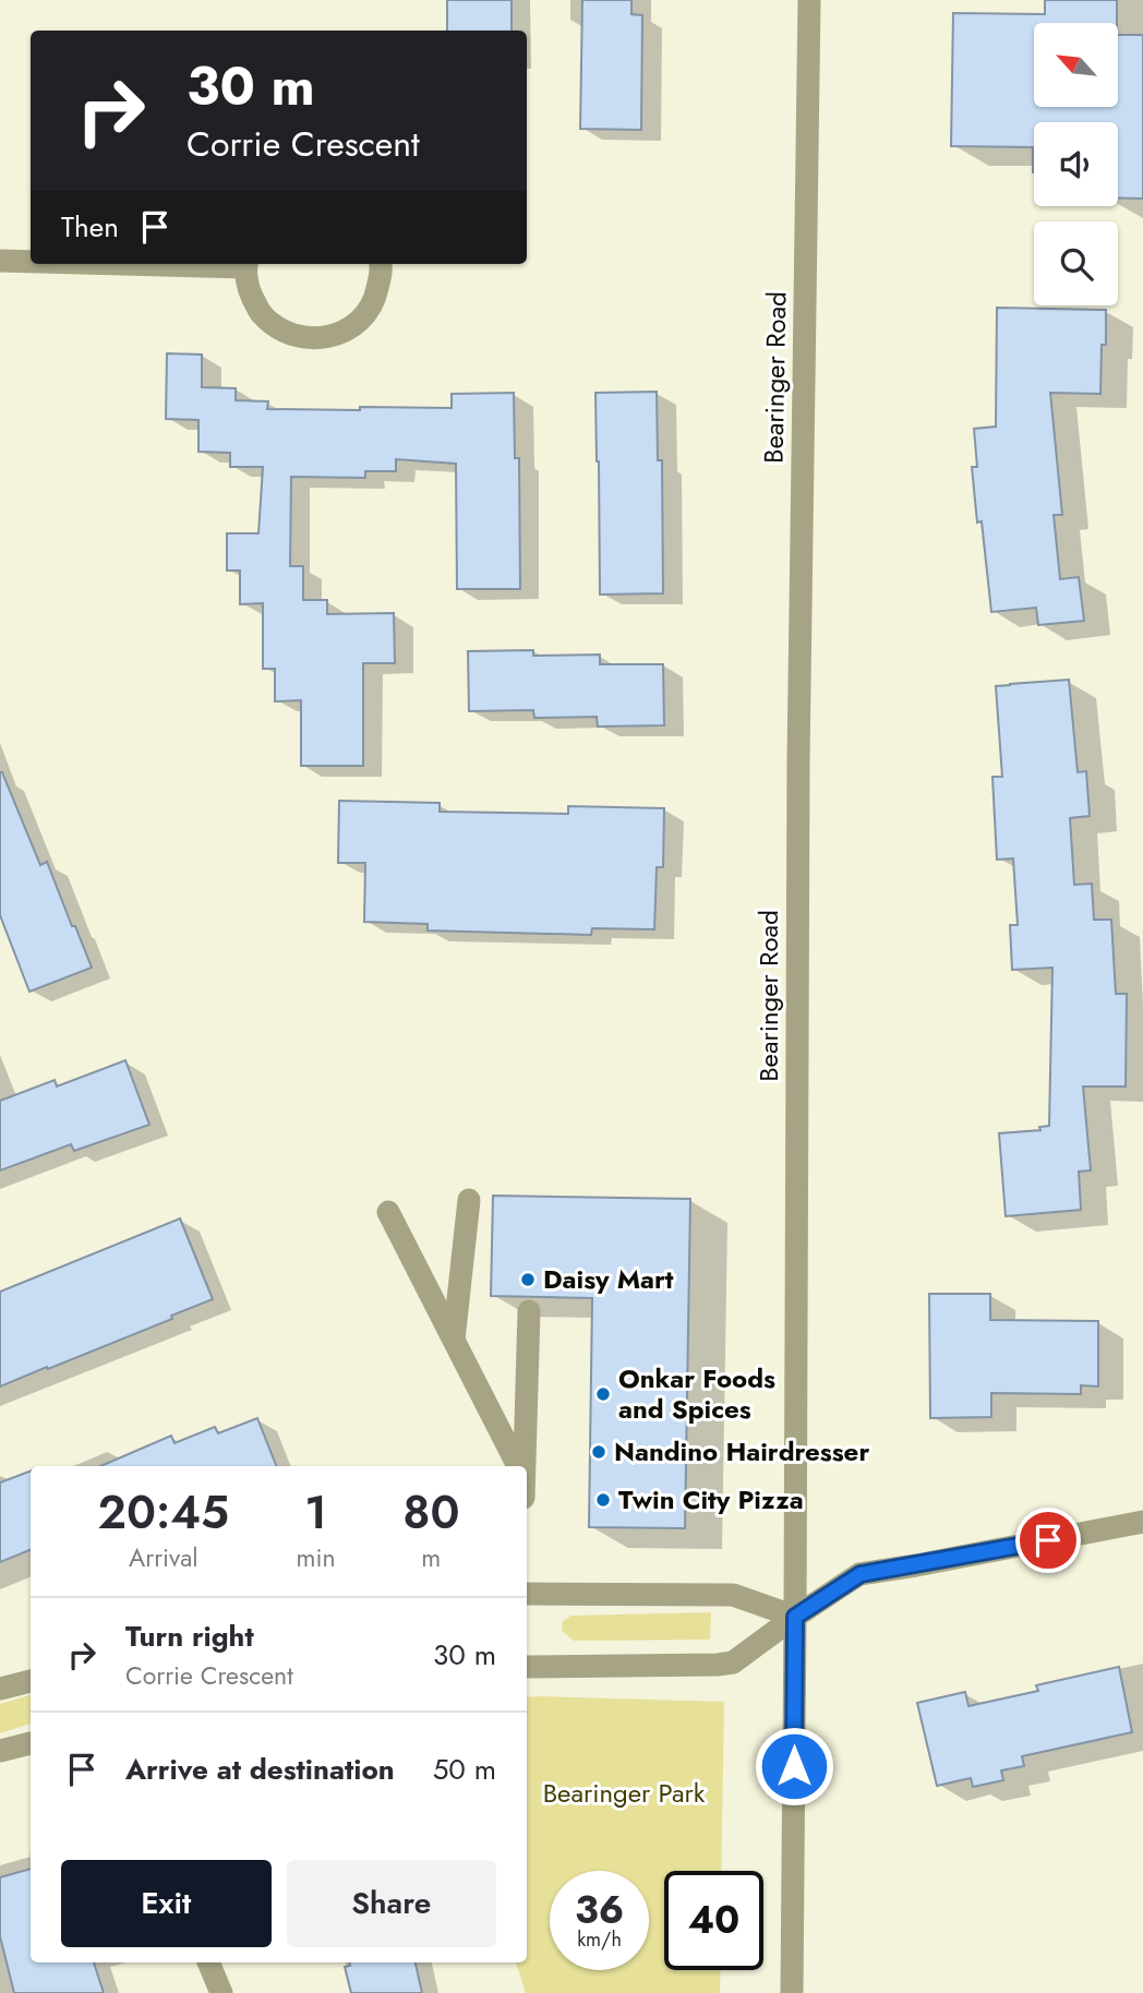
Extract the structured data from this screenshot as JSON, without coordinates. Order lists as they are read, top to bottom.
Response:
{
  "streets": {
    "street": ["Bearinger Road"]
  },
  "parks": ["Bearinger Park"],
  "places": [
    "Daisy Mart",
    "Onkar Foods and Spices",
    "Nandino Hairdresser",
    "Twin City Pizza"
  ],
  "north": "top left",
  "page": {
    "turn": ["30 m", "Corrie Crescent"],
    "then": "Then",
    "eta": [
      "20:45",
      "Arrival",
      "1",
      "min",
      "80",
      "m"
    ],
    "list": [
      {
        "name": "Turn right",
        "note": "Corrie Crescent",
        "value": "30 m"
      },
      {
        "name": "Arrive at destination",
        "value": "50 m"
      }
    ],
    "buttons": ["Exit", "Share"],
    "speed": "36 km/h",
    "limit": "40"
  }
}
